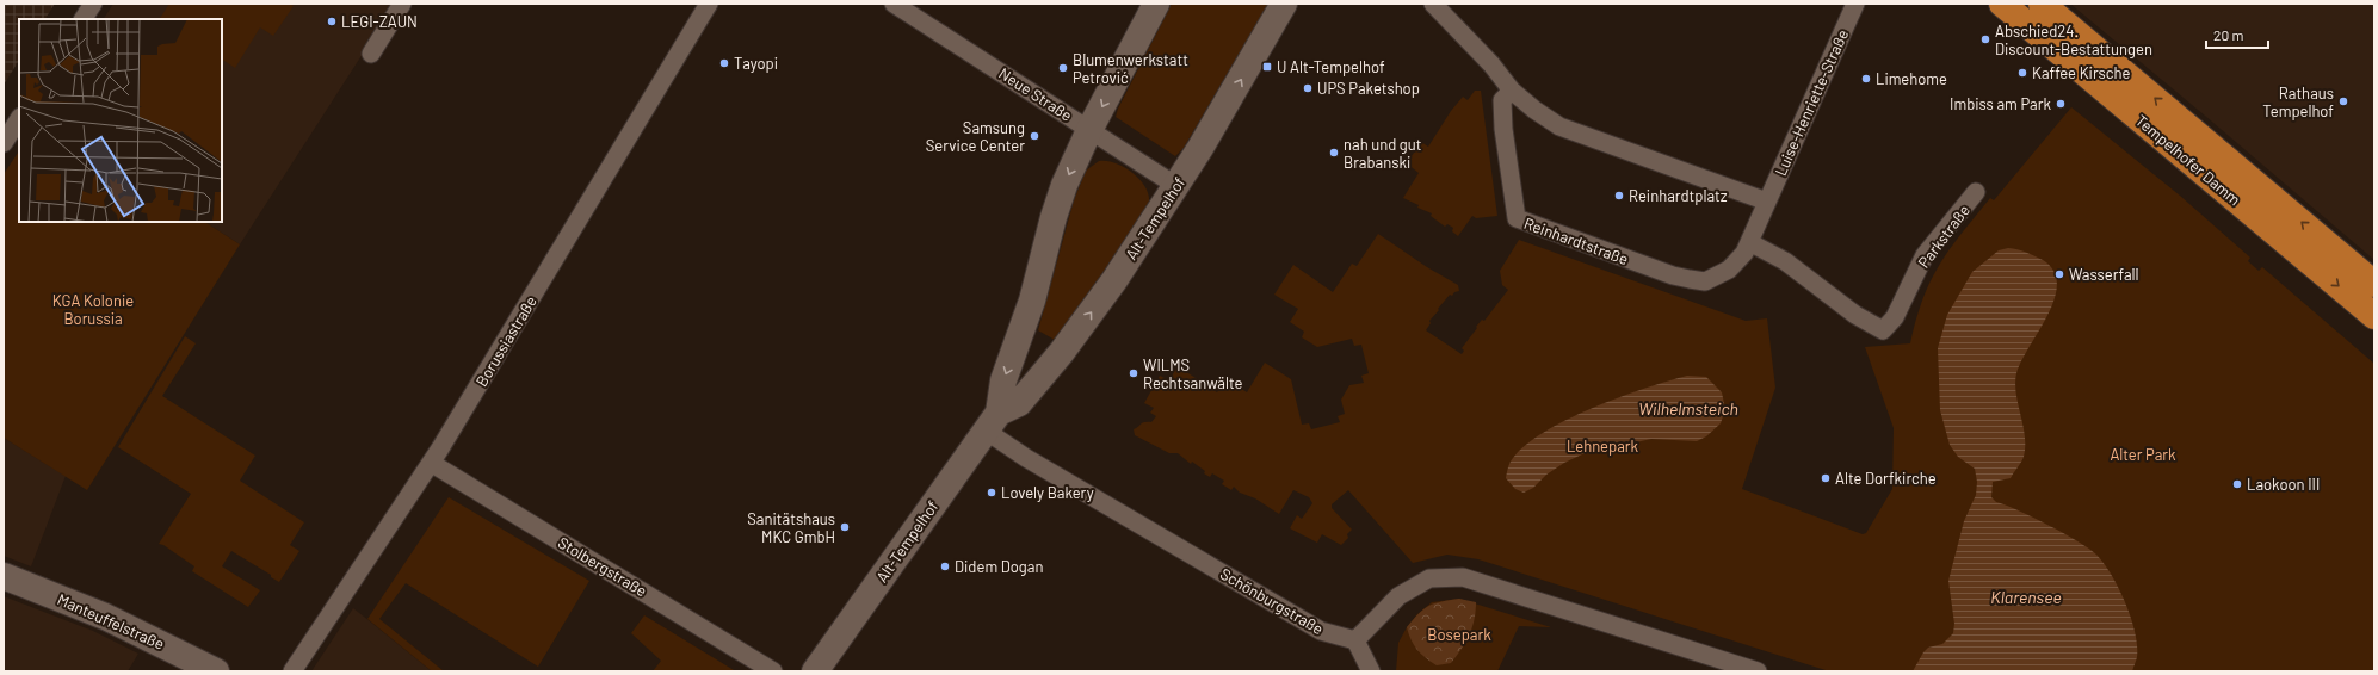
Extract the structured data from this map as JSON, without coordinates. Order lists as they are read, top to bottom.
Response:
{
  "streets": {
    "main road": ["Tempelhofer Damm", "Alt-Tempelhof", "Manteuffelstraße"],
    "street": [
      "Neue Straße",
      "Luise-Henriette-Straße",
      "Parkstraße",
      "Reinhardtstraße",
      "Borussiastraße",
      "Stolbergstraße",
      "Schönburgstraße"
    ]
  },
  "crossings": [
    ["Neue Straße", "Alt-Tempelhof"],
    ["Luise-Henriette-Straße", "Reinhardtstraße"],
    ["Alt-Tempelhof", "Schönburgstraße"],
    ["Parkstraße", "Reinhardtstraße"],
    ["Borussiastraße", "Stolbergstraße"]
  ],
  "water": ["Wilhelmsteich", "Klarensee"],
  "parks": [
    "KGA Kolonie Borussia",
    "Lehnepark",
    "Alter Park",
    "Bosepark"
  ],
  "places": {
    "other": [
      "LEGI-ZAUN",
      "Abschied24. Discount-Bestattungen",
      "Tayopi",
      "Blumenwerkstatt Petrović",
      "Kaffee Kirsche",
      "Limehome",
      "UPS Paketshop",
      "Rathaus Tempelhof",
      "Imbiss am Park",
      "Samsung Service Center",
      "nah und gut Brabanski",
      "Reinhardtplatz",
      "Wasserfall",
      "WILMS Rechtsanwälte",
      "Alte Dorfkirche",
      "Laokoon III",
      "Lovely Bakery",
      "Sanitätshaus MKC GmbH",
      "Didem Dogan"
    ],
    "transit": ["U Alt-Tempelhof"]
  },
  "scale_bar": "20 m"
}
